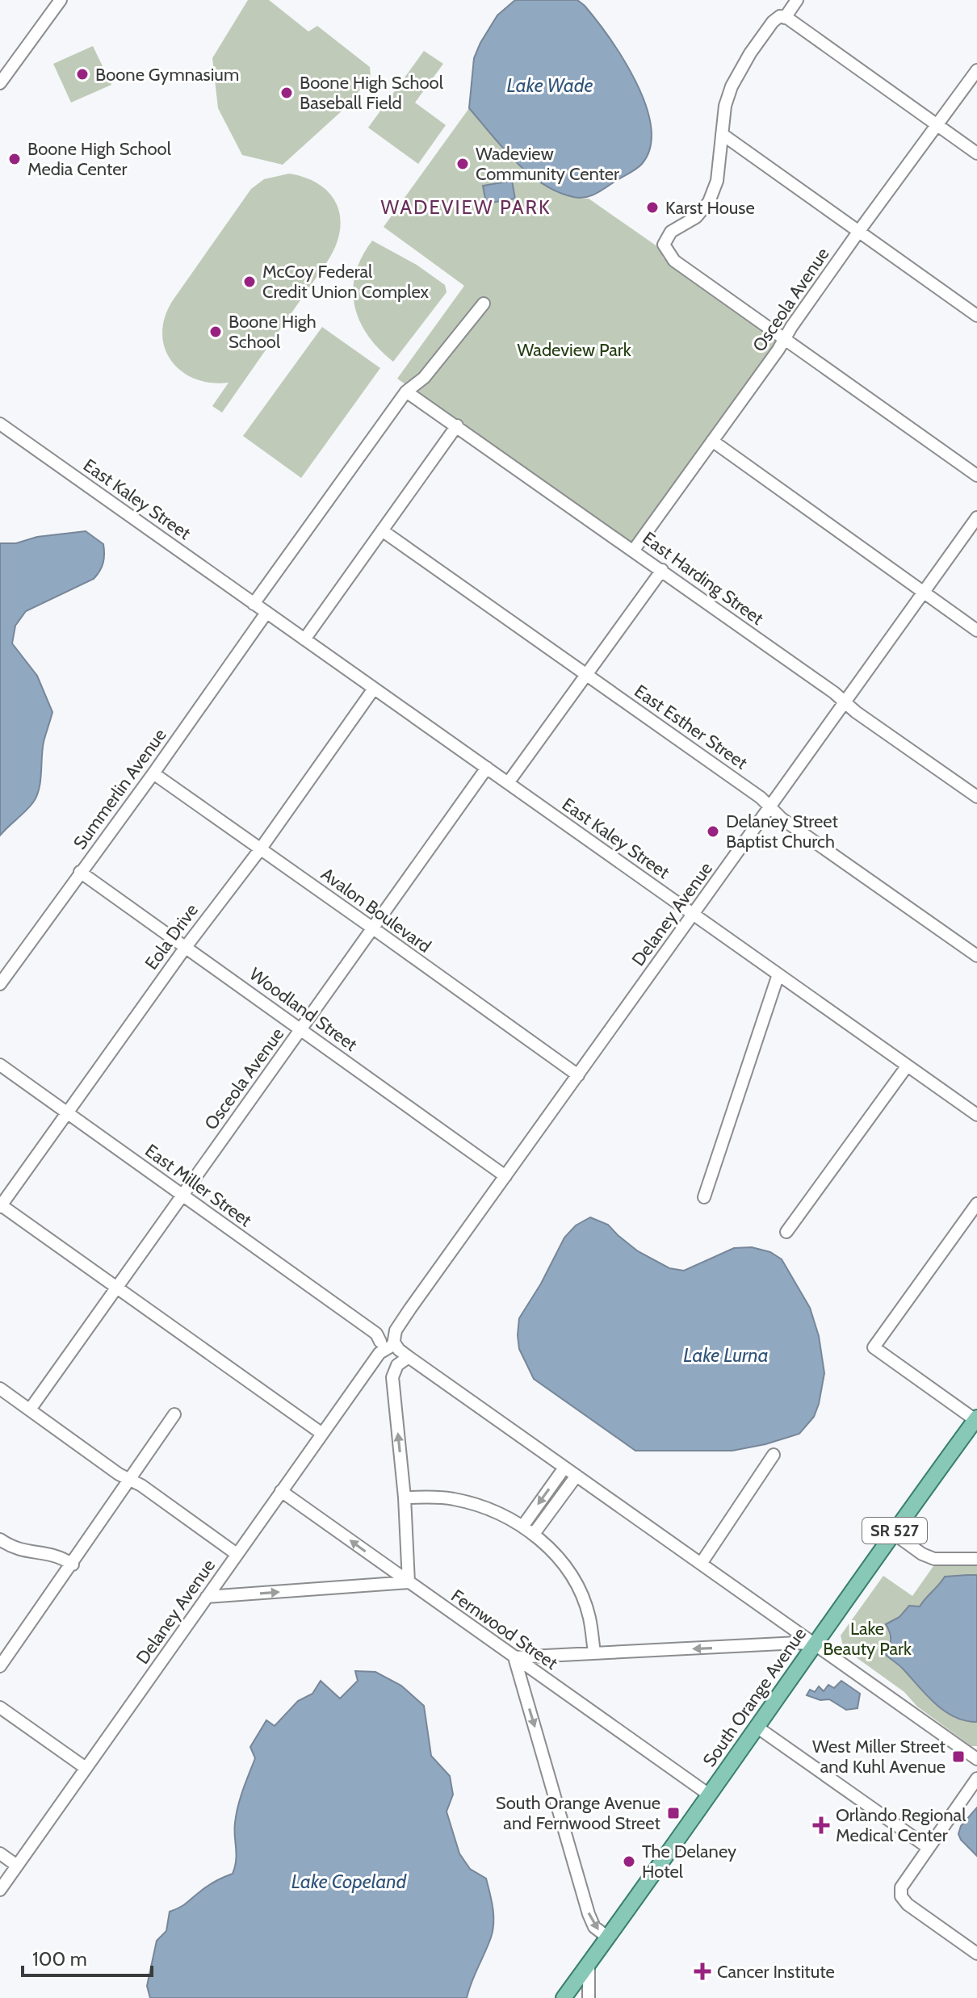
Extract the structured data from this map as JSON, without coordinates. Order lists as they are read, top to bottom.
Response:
{
  "streets": {
    "main road": ["SR 527", "South Orange Avenue"],
    "street": [
      "Osceola Avenue",
      "East Kaley Street",
      "East Harding Street",
      "East Esther Street",
      "Summerlin Avenue",
      "Avalon Boulevard",
      "Delaney Avenue",
      "Eola Drive",
      "Woodland Street",
      "East Miller Street",
      "Fernwood Street"
    ]
  },
  "crossings": [
    ["Osceola Avenue", "East Kaley Street"],
    ["Osceola Avenue", "East Harding Street"],
    ["Osceola Avenue", "Avalon Boulevard"],
    ["Osceola Avenue", "Woodland Street"],
    ["Osceola Avenue", "East Miller Street"],
    ["East Kaley Street", "Summerlin Avenue"],
    ["East Kaley Street", "Delaney Avenue"],
    ["East Kaley Street", "Eola Drive"],
    ["East Harding Street", "Delaney Avenue"],
    ["East Esther Street", "Delaney Avenue"],
    ["Summerlin Avenue", "Avalon Boulevard"],
    ["Summerlin Avenue", "Woodland Street"],
    ["Avalon Boulevard", "Delaney Avenue"],
    ["Avalon Boulevard", "Eola Drive"],
    ["Delaney Avenue", "Woodland Street"],
    ["Delaney Avenue", "East Miller Street"],
    ["Delaney Avenue", "Fernwood Street"],
    ["Eola Drive", "Woodland Street"],
    ["Eola Drive", "East Miller Street"],
    ["East Miller Street", "South Orange Avenue"],
    ["Fernwood Street", "South Orange Avenue"]
  ],
  "districts": ["WADEVIEW PARK"],
  "water": ["Lake Wade", "Lake Lurna", "Lake Copeland"],
  "parks": ["Wadeview Park", "Lake Beauty Park"],
  "places": {
    "other": [
      "Boone Gymnasium",
      "Boone High School Baseball Field",
      "Boone High School Media Center",
      "Wadeview Community Center",
      "Karst House",
      "McCoy Federal Credit Union Complex",
      "Boone High School",
      "Delaney Street Baptist Church",
      "The Delaney Hotel"
    ],
    "transit": ["West Miller Street and Kuhl Avenue", "South Orange Avenue and Fernwood Street"],
    "health": ["Orlando Regional Medical Center", "Cancer Institute"]
  },
  "scale_bar": "100 m"
}
